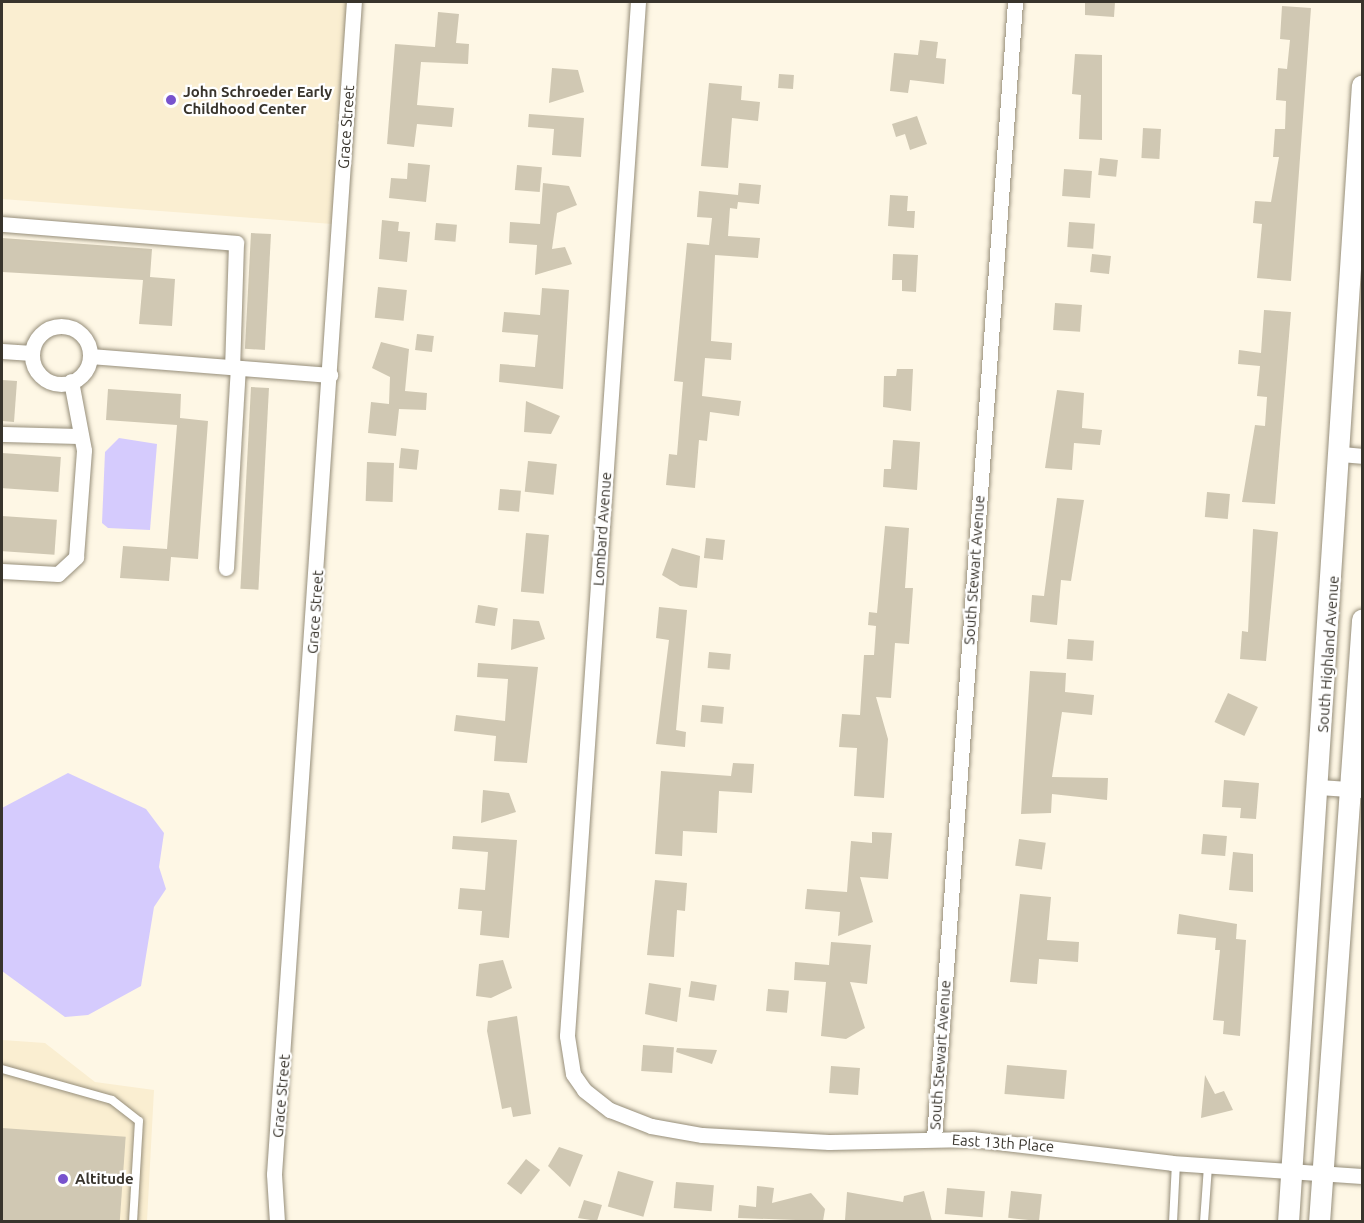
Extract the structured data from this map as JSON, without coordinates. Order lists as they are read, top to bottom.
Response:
{
  "streets": {
    "main road": ["South Highland Avenue"],
    "street": [
      "Grace Street",
      "Lombard Avenue",
      "South Stewart Avenue",
      "East 13th Place"
    ]
  },
  "crossings": [
    ["Lombard Avenue", "East 13th Place"],
    ["South Stewart Avenue", "East 13th Place"],
    ["South Highland Avenue", "East 13th Place"]
  ],
  "places": ["John Schroeder Early Childhood Center", "Altitude"]
}
